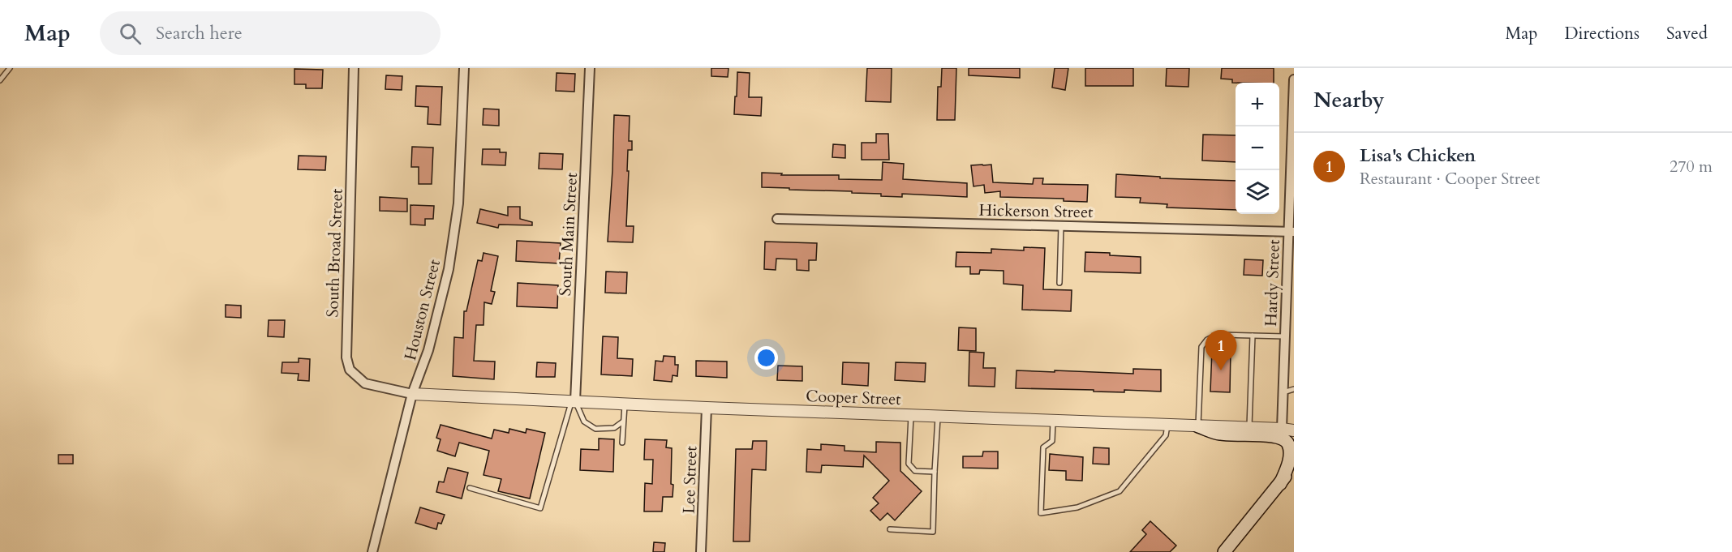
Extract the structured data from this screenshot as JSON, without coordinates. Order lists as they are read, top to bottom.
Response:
{
  "streets": {
    "street": [
      "Hickerson Street",
      "South Main Street",
      "South Broad Street",
      "Hardy Street",
      "Houston Street",
      "Cooper Street",
      "Lee Street"
    ]
  },
  "crossings": [
    ["Hickerson Street", "Hardy Street"],
    ["South Main Street", "Cooper Street"],
    ["South Broad Street", "Houston Street"],
    ["South Broad Street", "Cooper Street"],
    ["Hardy Street", "Cooper Street"],
    ["Houston Street", "Cooper Street"],
    ["Cooper Street", "Lee Street"]
  ],
  "page": {
    "header": "Map",
    "search": "Search here",
    "nav": ["Map", "Directions", "Saved"],
    "heading": "Nearby",
    "map_buttons": ["+", "−"],
    "list": [
      {
        "mark": "1",
        "name": "Lisa's Chicken",
        "note": "Restaurant · Cooper Street",
        "value": "270 m"
      }
    ],
    "pins": "1"
  }
}
